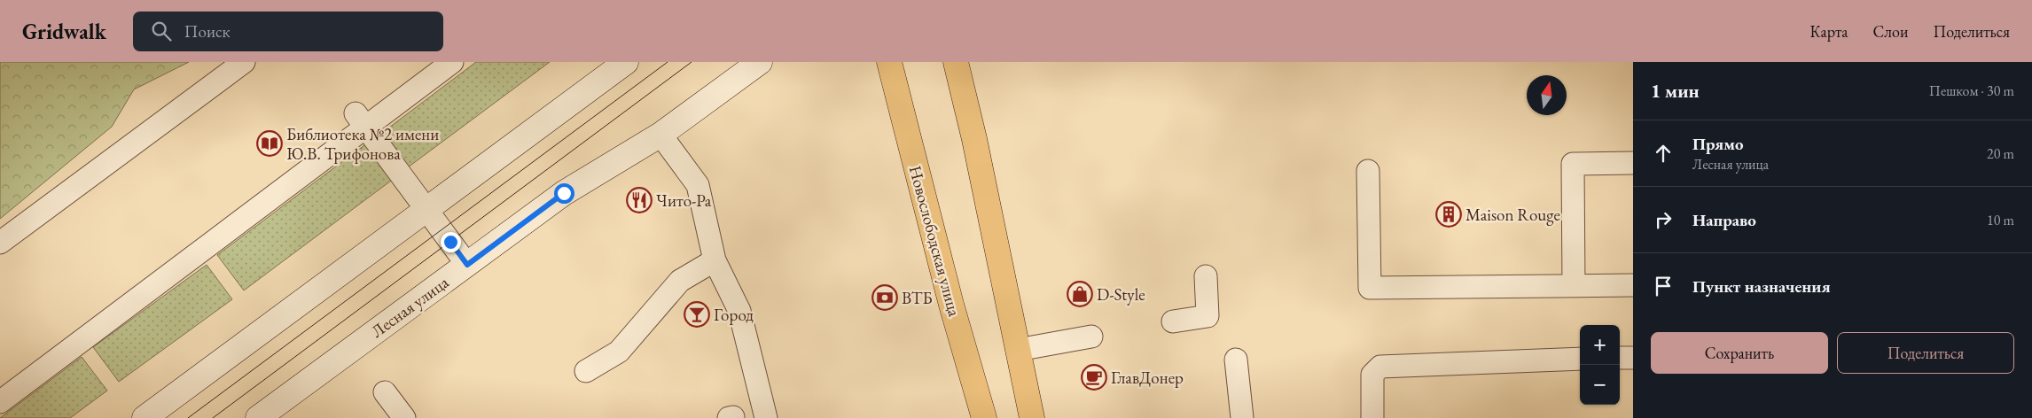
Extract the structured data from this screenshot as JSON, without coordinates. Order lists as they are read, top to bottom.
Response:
{
  "streets": {
    "main road": ["Новослободская улица"],
    "street": ["Лесная улица"]
  },
  "places": {
    "library": ["Библиотека №2 имени Ю.В. Трифонова"],
    "restaurant": ["Чито-Ра"],
    "building": ["Maison Rouge"],
    "shop": ["D-Style"],
    "bank": ["ВТБ"],
    "bar": ["Город"],
    "cafe": ["ГлавДонер"]
  },
  "north": "top",
  "page": {
    "header": "Gridwalk",
    "search": "Поиск",
    "nav": ["Карта", "Слои", "Поделиться"],
    "heading": ["1 мин", "Пешком · 30 m"],
    "list": [
      ["Прямо", "Лесная улица", "20 m"],
      ["Направо", "10 m"],
      "Пункт назначения"
    ],
    "buttons": ["Сохранить", "Поделиться"],
    "map_buttons": ["+", "−"]
  }
}
